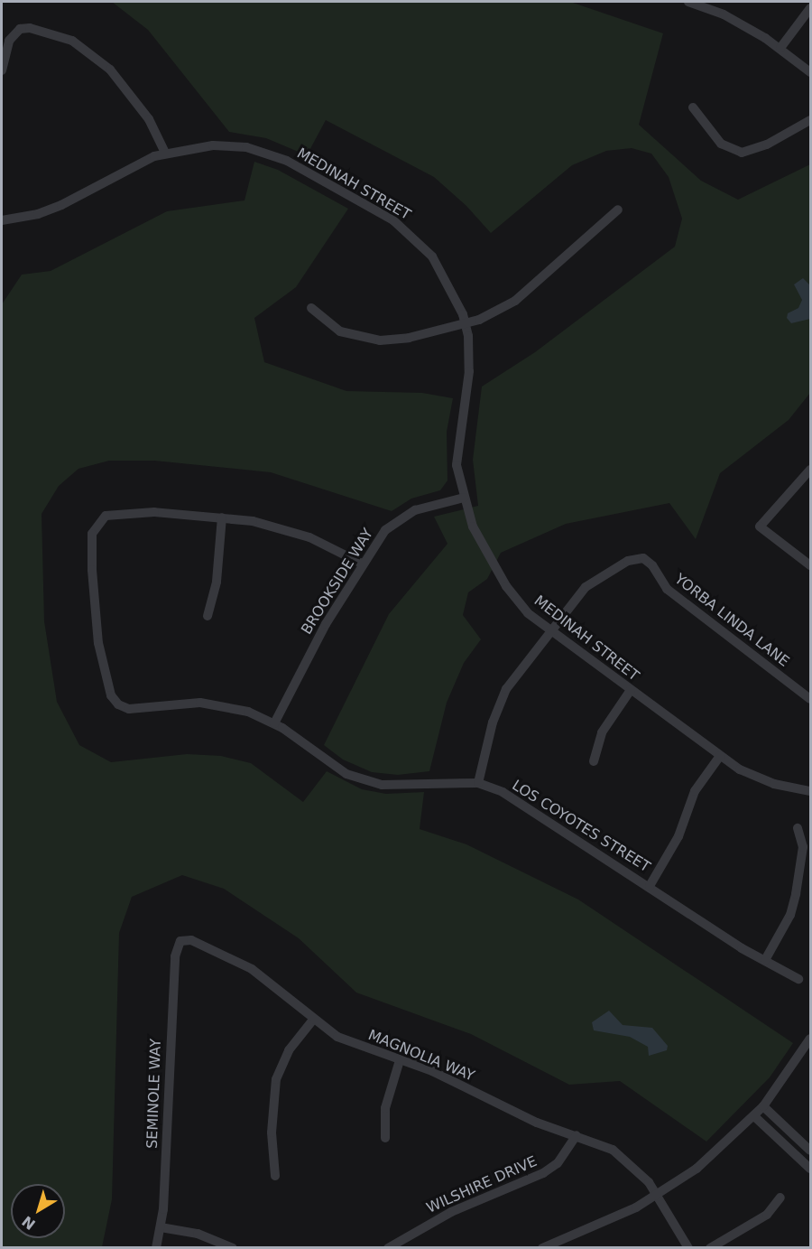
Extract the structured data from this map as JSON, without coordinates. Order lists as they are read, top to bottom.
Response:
{
  "streets": {
    "street": [
      "MEDINAH STREET",
      "BROOKSIDE WAY",
      "YORBA LINDA LANE",
      "LOS COYOTES STREET",
      "MAGNOLIA WAY",
      "SEMINOLE WAY",
      "WILSHIRE DRIVE"
    ]
  },
  "crossings": [
    ["MEDINAH STREET", "BROOKSIDE WAY"],
    ["MEDINAH STREET", "YORBA LINDA LANE"],
    ["BROOKSIDE WAY", "LOS COYOTES STREET"],
    ["MAGNOLIA WAY", "SEMINOLE WAY"],
    ["MAGNOLIA WAY", "WILSHIRE DRIVE"]
  ],
  "north": "bottom left"
}
